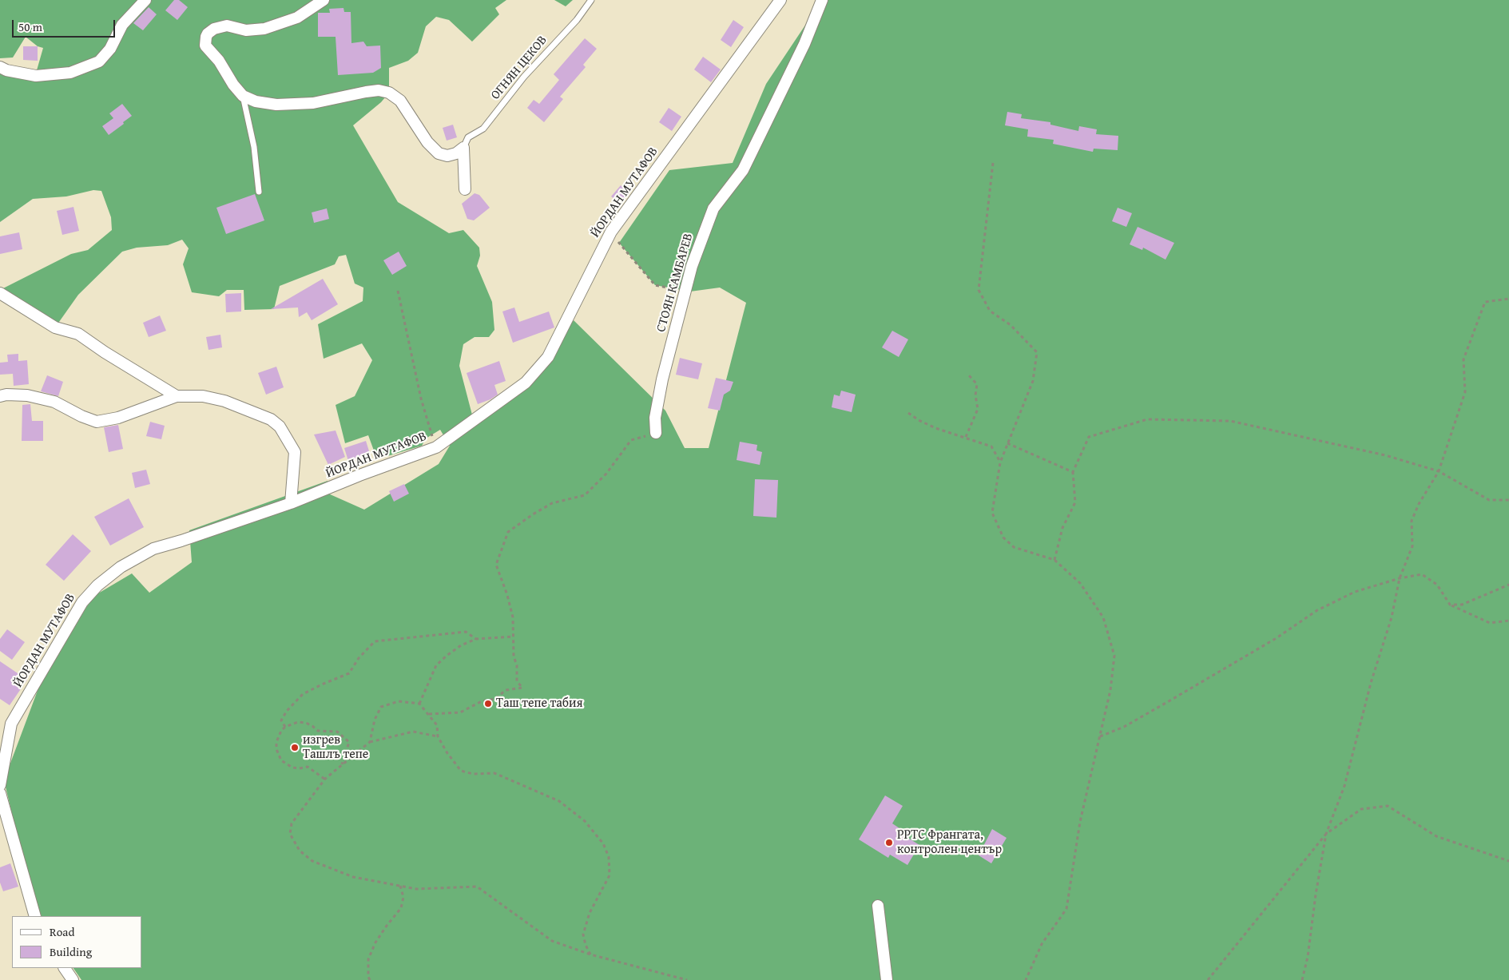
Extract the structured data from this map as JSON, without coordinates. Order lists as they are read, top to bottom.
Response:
{
  "streets": {
    "street": ["ЙОРДАН МУТАФОВ", "СТОЯН КАМБАРЕВ"],
    "lane": ["ОГНЯН ЦЕКОВ"]
  },
  "places": ["Таш тепе табия", "изгрев Ташлъ тепе", "РРТС Франгата, контролен център"],
  "legend": ["Road", "Building"],
  "scale_bar": "50 m"
}
